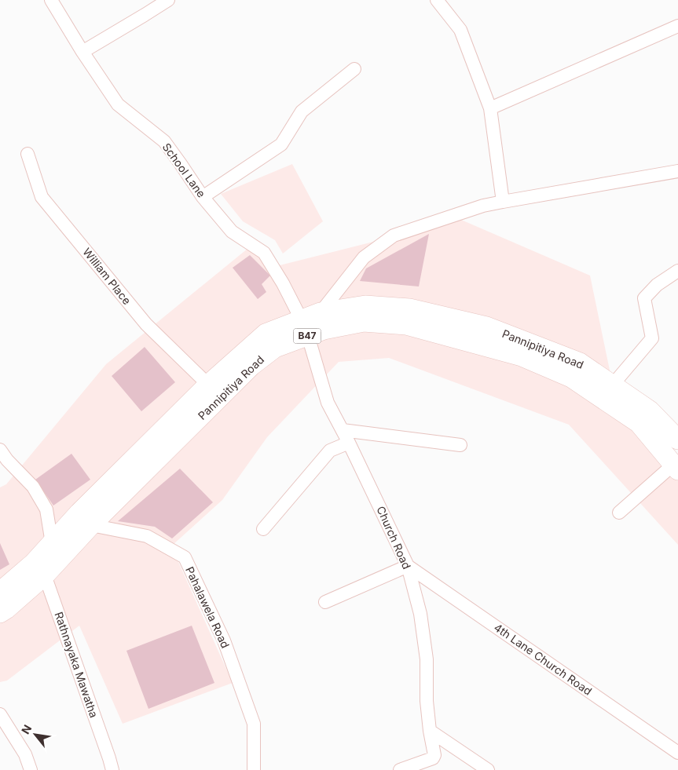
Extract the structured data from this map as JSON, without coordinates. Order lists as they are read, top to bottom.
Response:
{
  "streets": {
    "main road": ["B47", "Pannipitiya Road"],
    "street": [
      "School Lane",
      "William Place",
      "Church Road",
      "Pahalawela Road",
      "4th Lane Church Road",
      "Rathnayaka Mawatha"
    ]
  },
  "crossings": [
    ["School Lane", "Pannipitiya Road"],
    ["School Lane", "Church Road"],
    ["William Place", "Pannipitiya Road"],
    ["Pannipitiya Road", "Church Road"],
    ["Pannipitiya Road", "Pahalawela Road"],
    ["Pannipitiya Road", "Rathnayaka Mawatha"],
    ["Church Road", "4th Lane Church Road"]
  ],
  "north": "top left"
}
